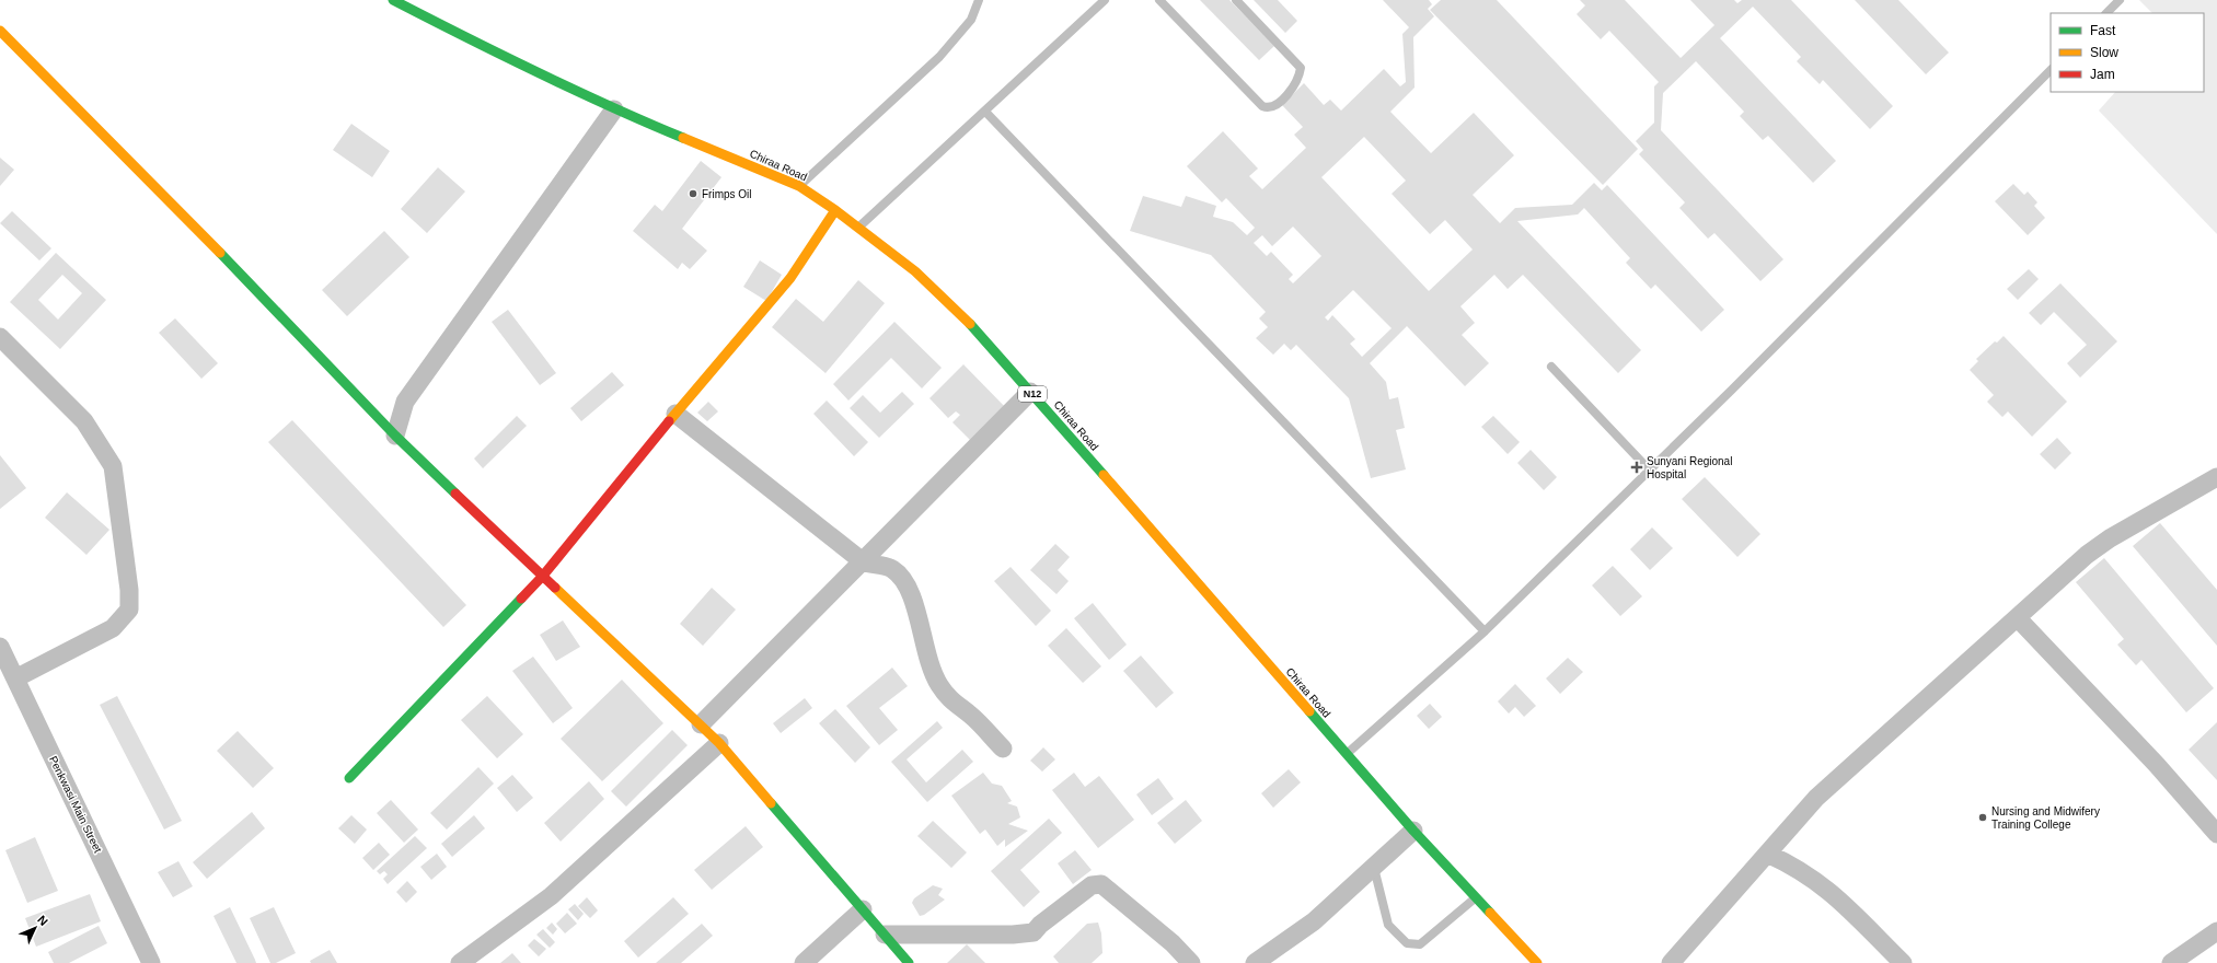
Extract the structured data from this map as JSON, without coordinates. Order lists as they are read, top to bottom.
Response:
{
  "streets": {
    "main road": ["Chiraa Road", "N12"],
    "street": ["Penkwasi Main Street"]
  },
  "places": {
    "other": ["Frimps Oil", "Nursing and Midwifery Training College"],
    "health": ["Sunyani Regional Hospital"]
  },
  "legend": ["Fast", "Slow", "Jam"],
  "north": "top right"
}
